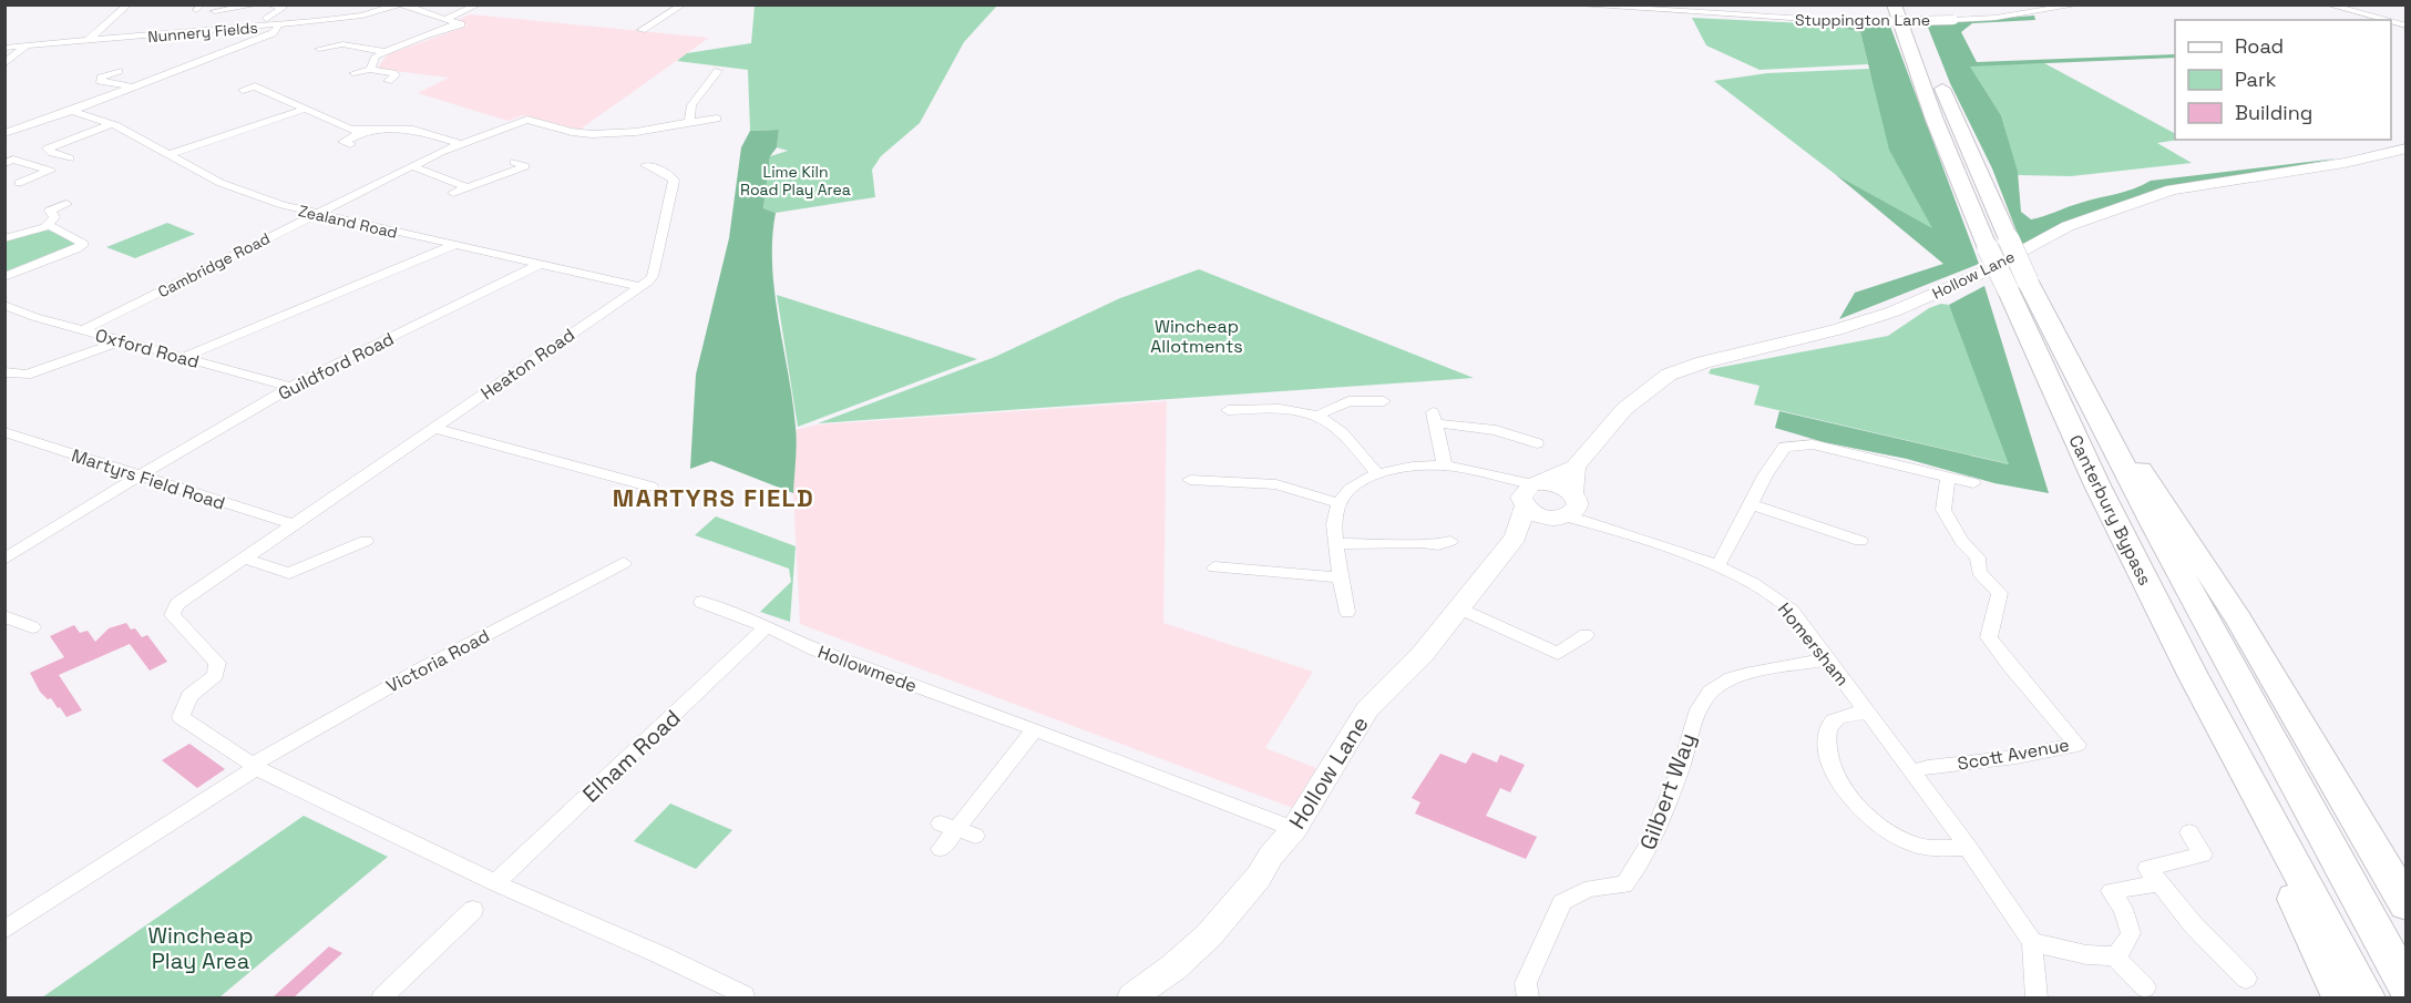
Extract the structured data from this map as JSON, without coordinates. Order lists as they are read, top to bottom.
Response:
{
  "streets": {
    "highway": ["Canterbury Bypass"],
    "street": [
      "Stuppington Lane",
      "Nunnery Fields",
      "Zealand Road",
      "Cambridge Road",
      "Hollow Lane",
      "Oxford Road",
      "Heaton Road",
      "Guildford Road",
      "Martyrs Field Road",
      "Homersham",
      "Victoria Road",
      "Hollowmede",
      "Scott Avenue",
      "Elham Road",
      "Gilbert Way"
    ]
  },
  "crossings": [
    ["Zealand Road", "Cambridge Road"],
    ["Zealand Road", "Heaton Road"],
    ["Zealand Road", "Guildford Road"],
    ["Cambridge Road", "Oxford Road"],
    ["Hollow Lane", "Homersham"],
    ["Hollow Lane", "Hollowmede"],
    ["Oxford Road", "Guildford Road"],
    ["Heaton Road", "Martyrs Field Road"],
    ["Heaton Road", "Victoria Road"],
    ["Guildford Road", "Martyrs Field Road"],
    ["Homersham", "Scott Avenue"],
    ["Homersham", "Gilbert Way"],
    ["Hollowmede", "Elham Road"]
  ],
  "districts": ["MARTYRS FIELD"],
  "parks": ["Lime Kiln Road Play Area", "Wincheap Allotments", "Wincheap Play Area"],
  "legend": ["Road", "Park", "Building"]
}
